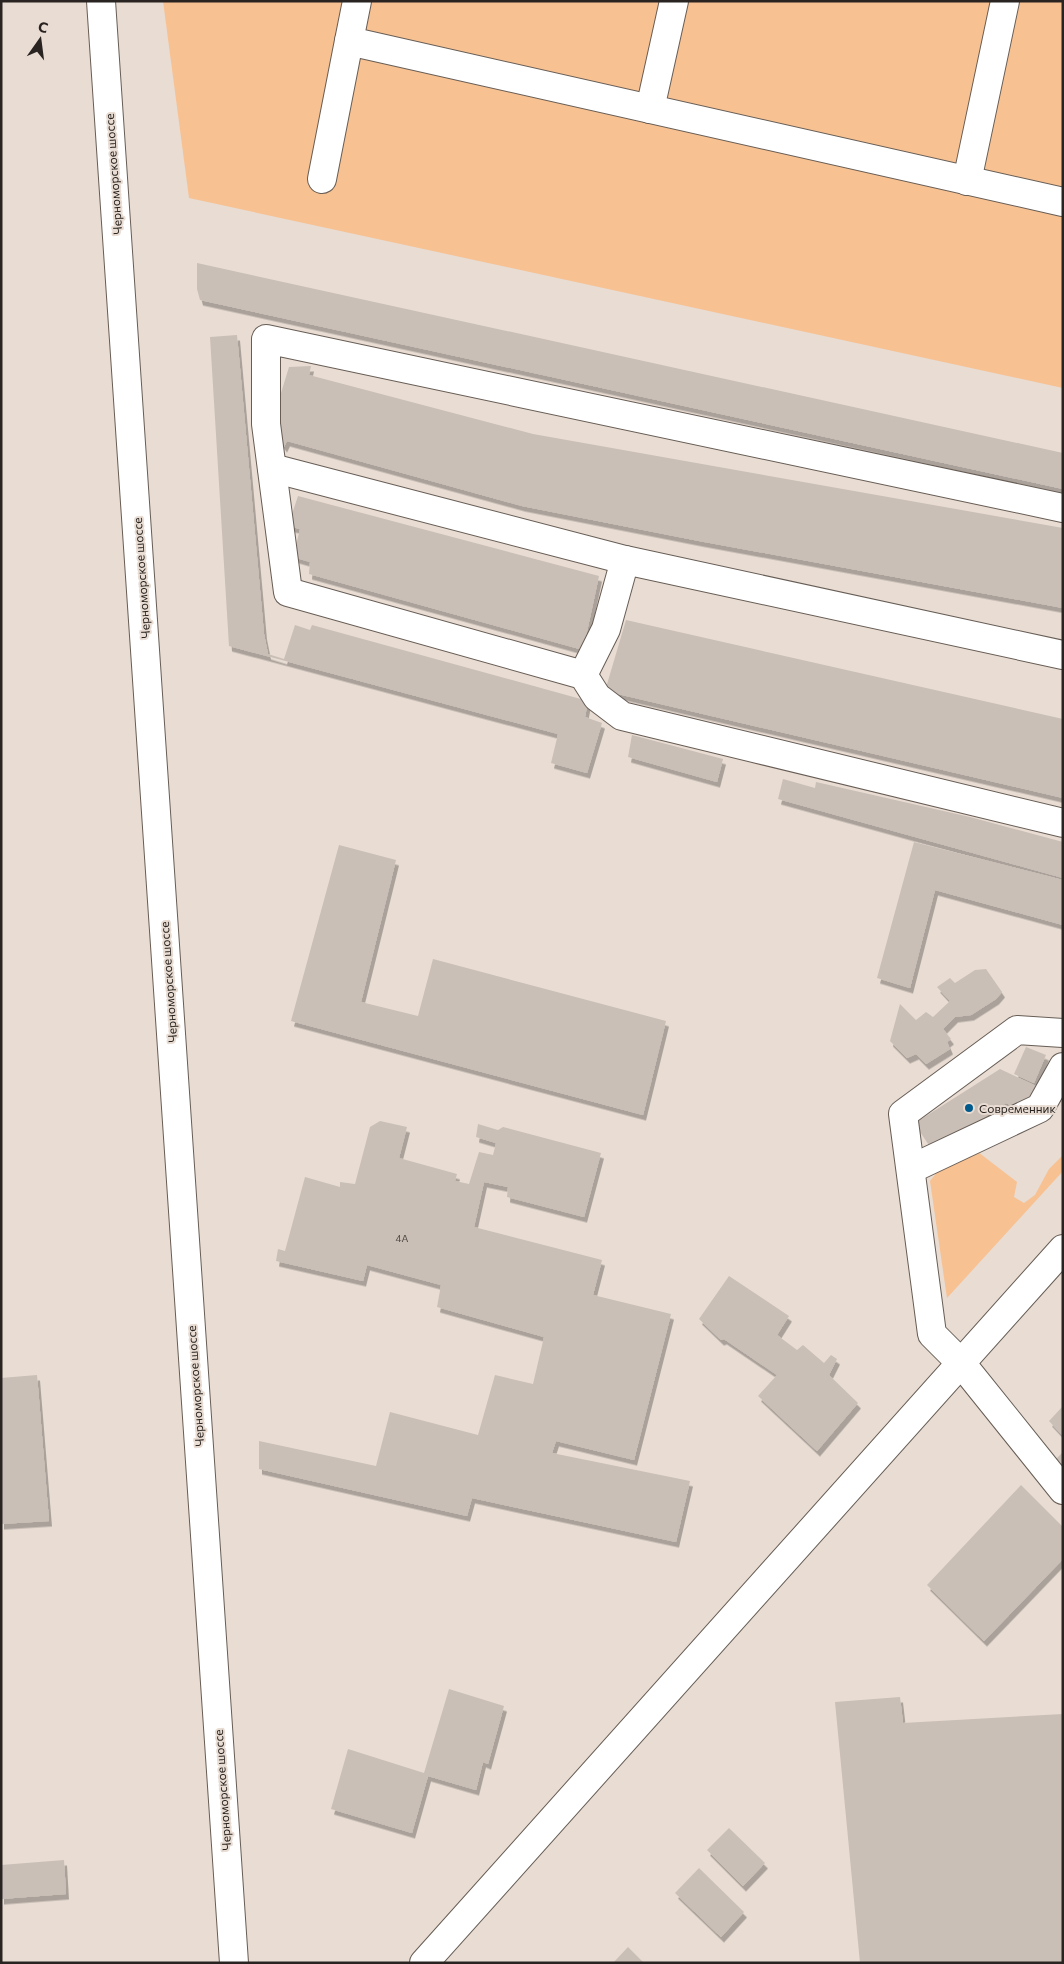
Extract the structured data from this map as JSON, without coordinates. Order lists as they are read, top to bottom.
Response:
{
  "streets": {
    "main road": ["Черноморское шоссе"]
  },
  "places": ["Современник"],
  "house_numbers": ["4А"],
  "north": "top"
}
